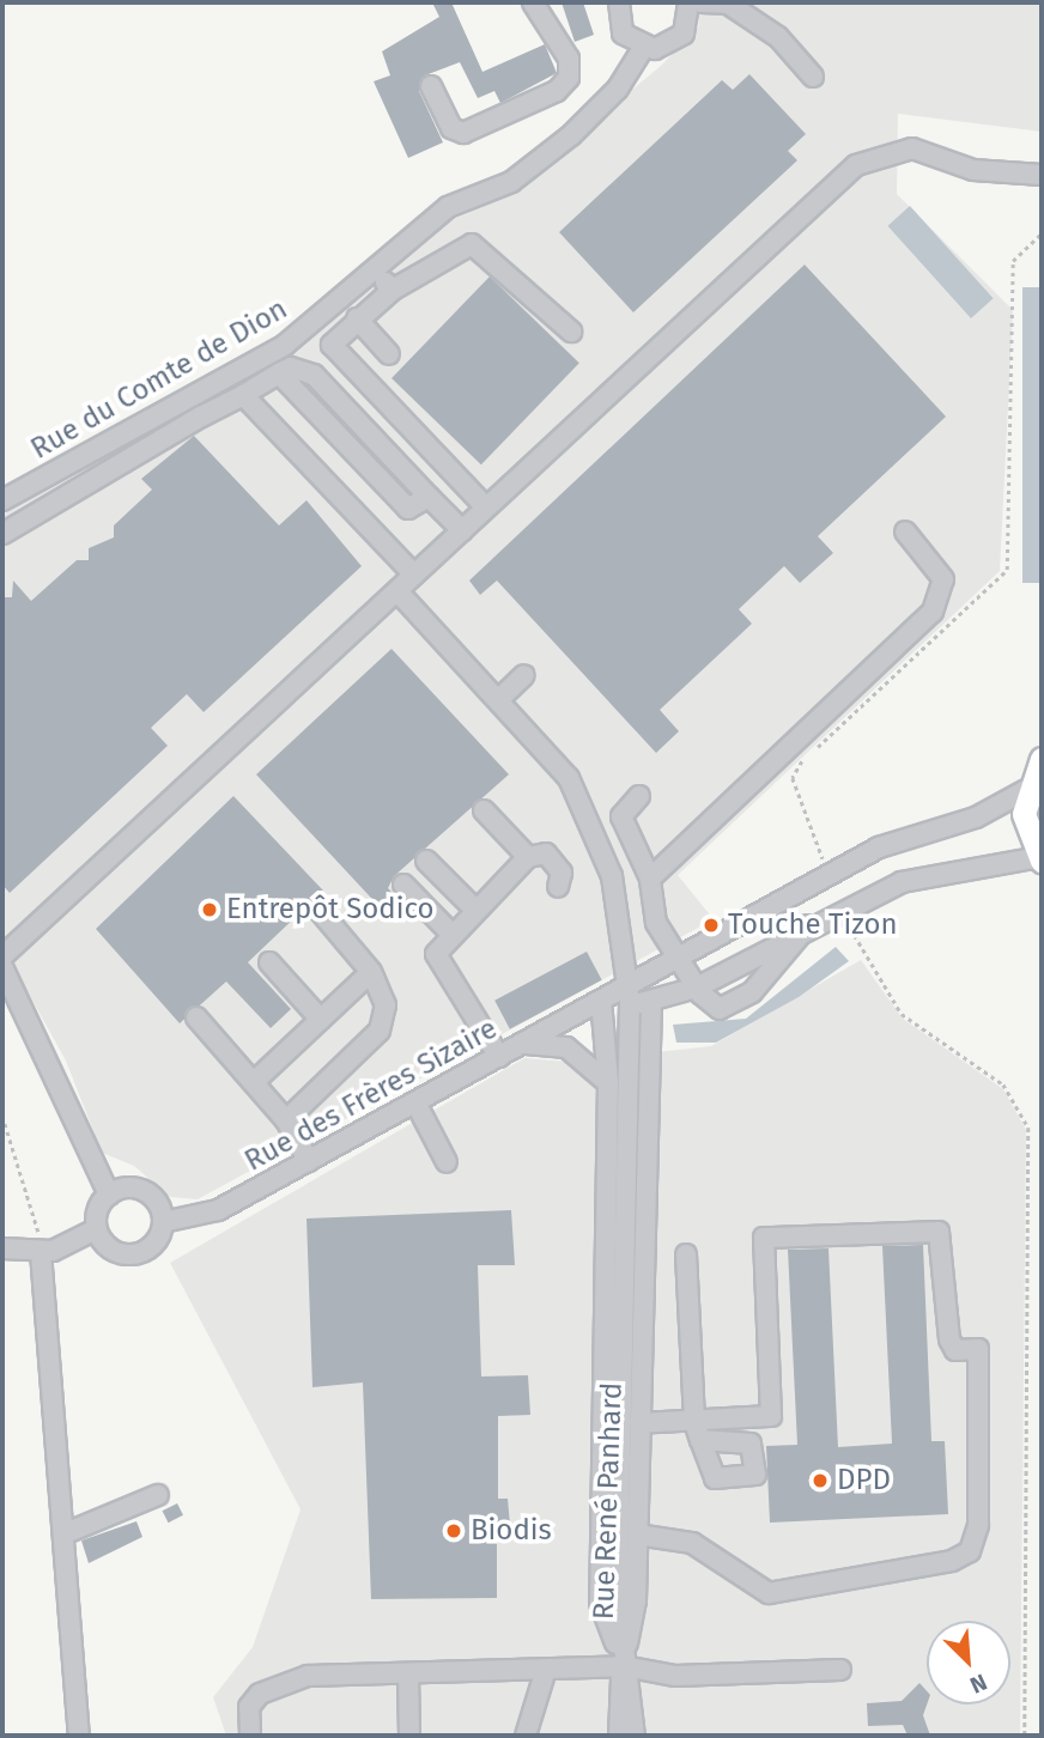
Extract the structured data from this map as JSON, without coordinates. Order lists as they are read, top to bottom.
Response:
{
  "streets": {
    "street": ["Rue du Comte de Dion", "Rue des Frères Sizaire", "Rue René Panhard"]
  },
  "crossings": [
    ["Rue des Frères Sizaire", "Rue René Panhard"]
  ],
  "places": [
    "Entrepôt Sodico",
    "Touche Tizon",
    "DPD",
    "Biodis"
  ],
  "north": "bottom right"
}
